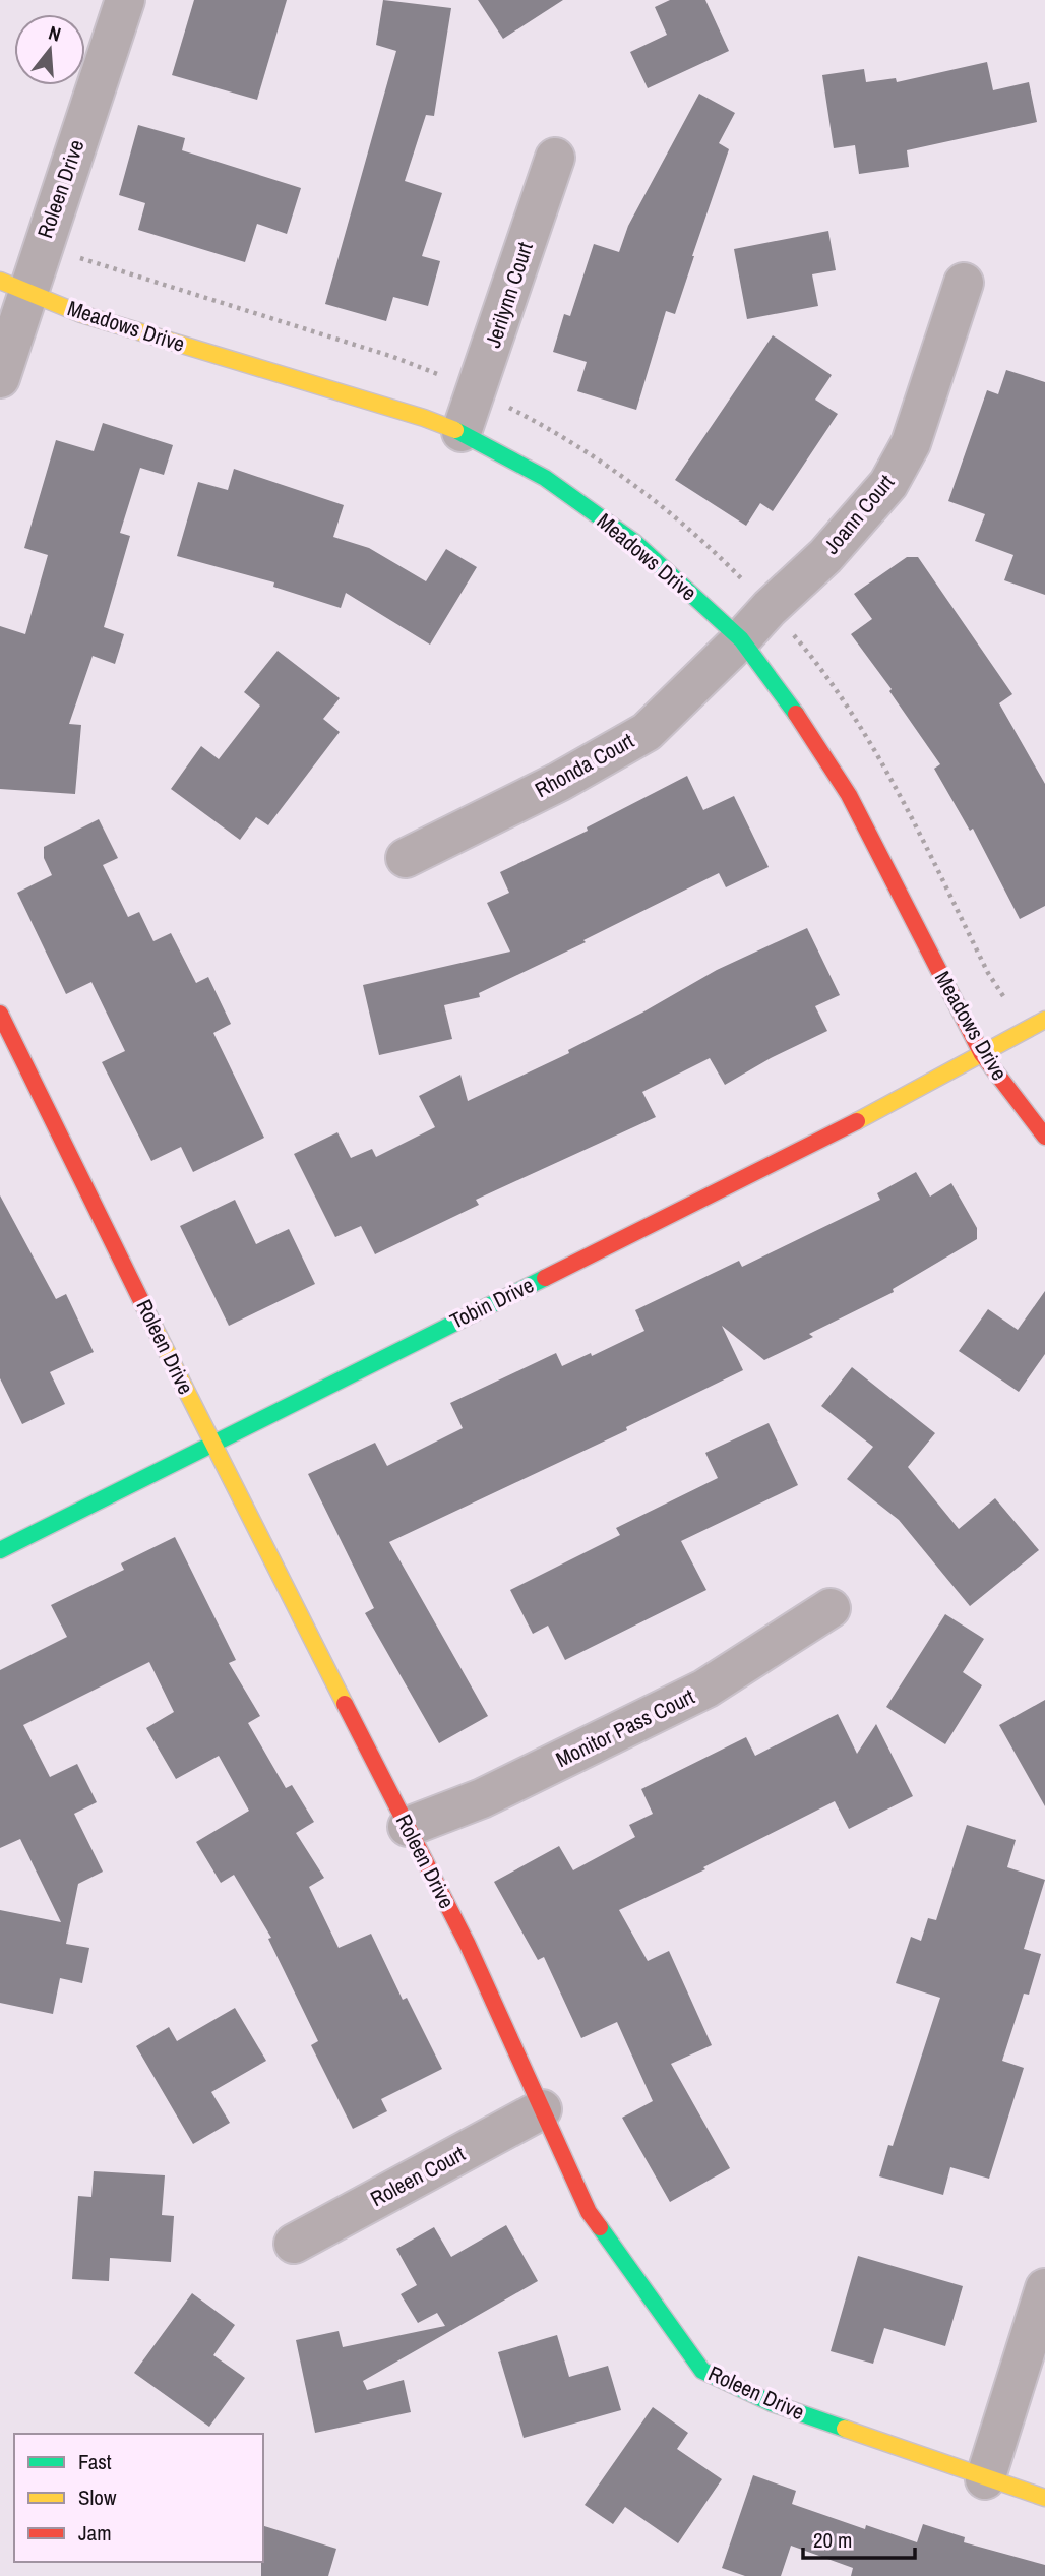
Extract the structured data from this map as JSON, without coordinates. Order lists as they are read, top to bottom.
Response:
{
  "streets": {
    "street": [
      "Roleen Drive",
      "Jerilynn Court",
      "Meadows Drive",
      "Joann Court",
      "Rhonda Court",
      "Tobin Drive",
      "Monitor Pass Court",
      "Roleen Court"
    ]
  },
  "crossings": [
    ["Roleen Drive", "Meadows Drive"],
    ["Roleen Drive", "Tobin Drive"],
    ["Roleen Drive", "Monitor Pass Court"],
    ["Roleen Drive", "Roleen Court"],
    ["Jerilynn Court", "Meadows Drive"],
    ["Meadows Drive", "Joann Court"],
    ["Meadows Drive", "Rhonda Court"],
    ["Meadows Drive", "Tobin Drive"],
    ["Joann Court", "Rhonda Court"]
  ],
  "legend": ["Fast", "Slow", "Jam"],
  "scale_bar": "20 m",
  "north": "top"
}
